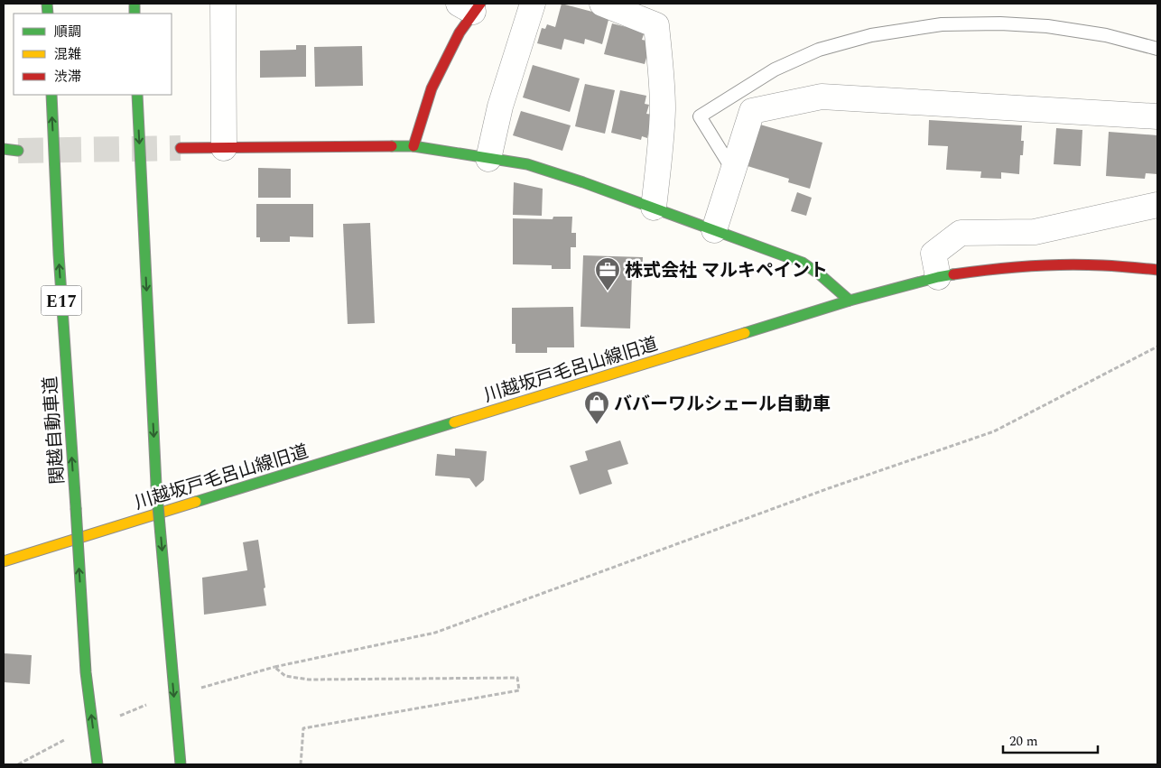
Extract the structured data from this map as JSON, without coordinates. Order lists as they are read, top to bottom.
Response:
{
  "streets": {
    "main road": ["E17", "川越坂戸毛呂山線旧道", "関越自動車道"]
  },
  "places": {
    "office": ["株式会社 マルキペイント"],
    "shop": ["ババーワルシェール自動車"]
  },
  "legend": ["順調", "混雑", "渋滞"],
  "scale_bar": "20 m"
}
